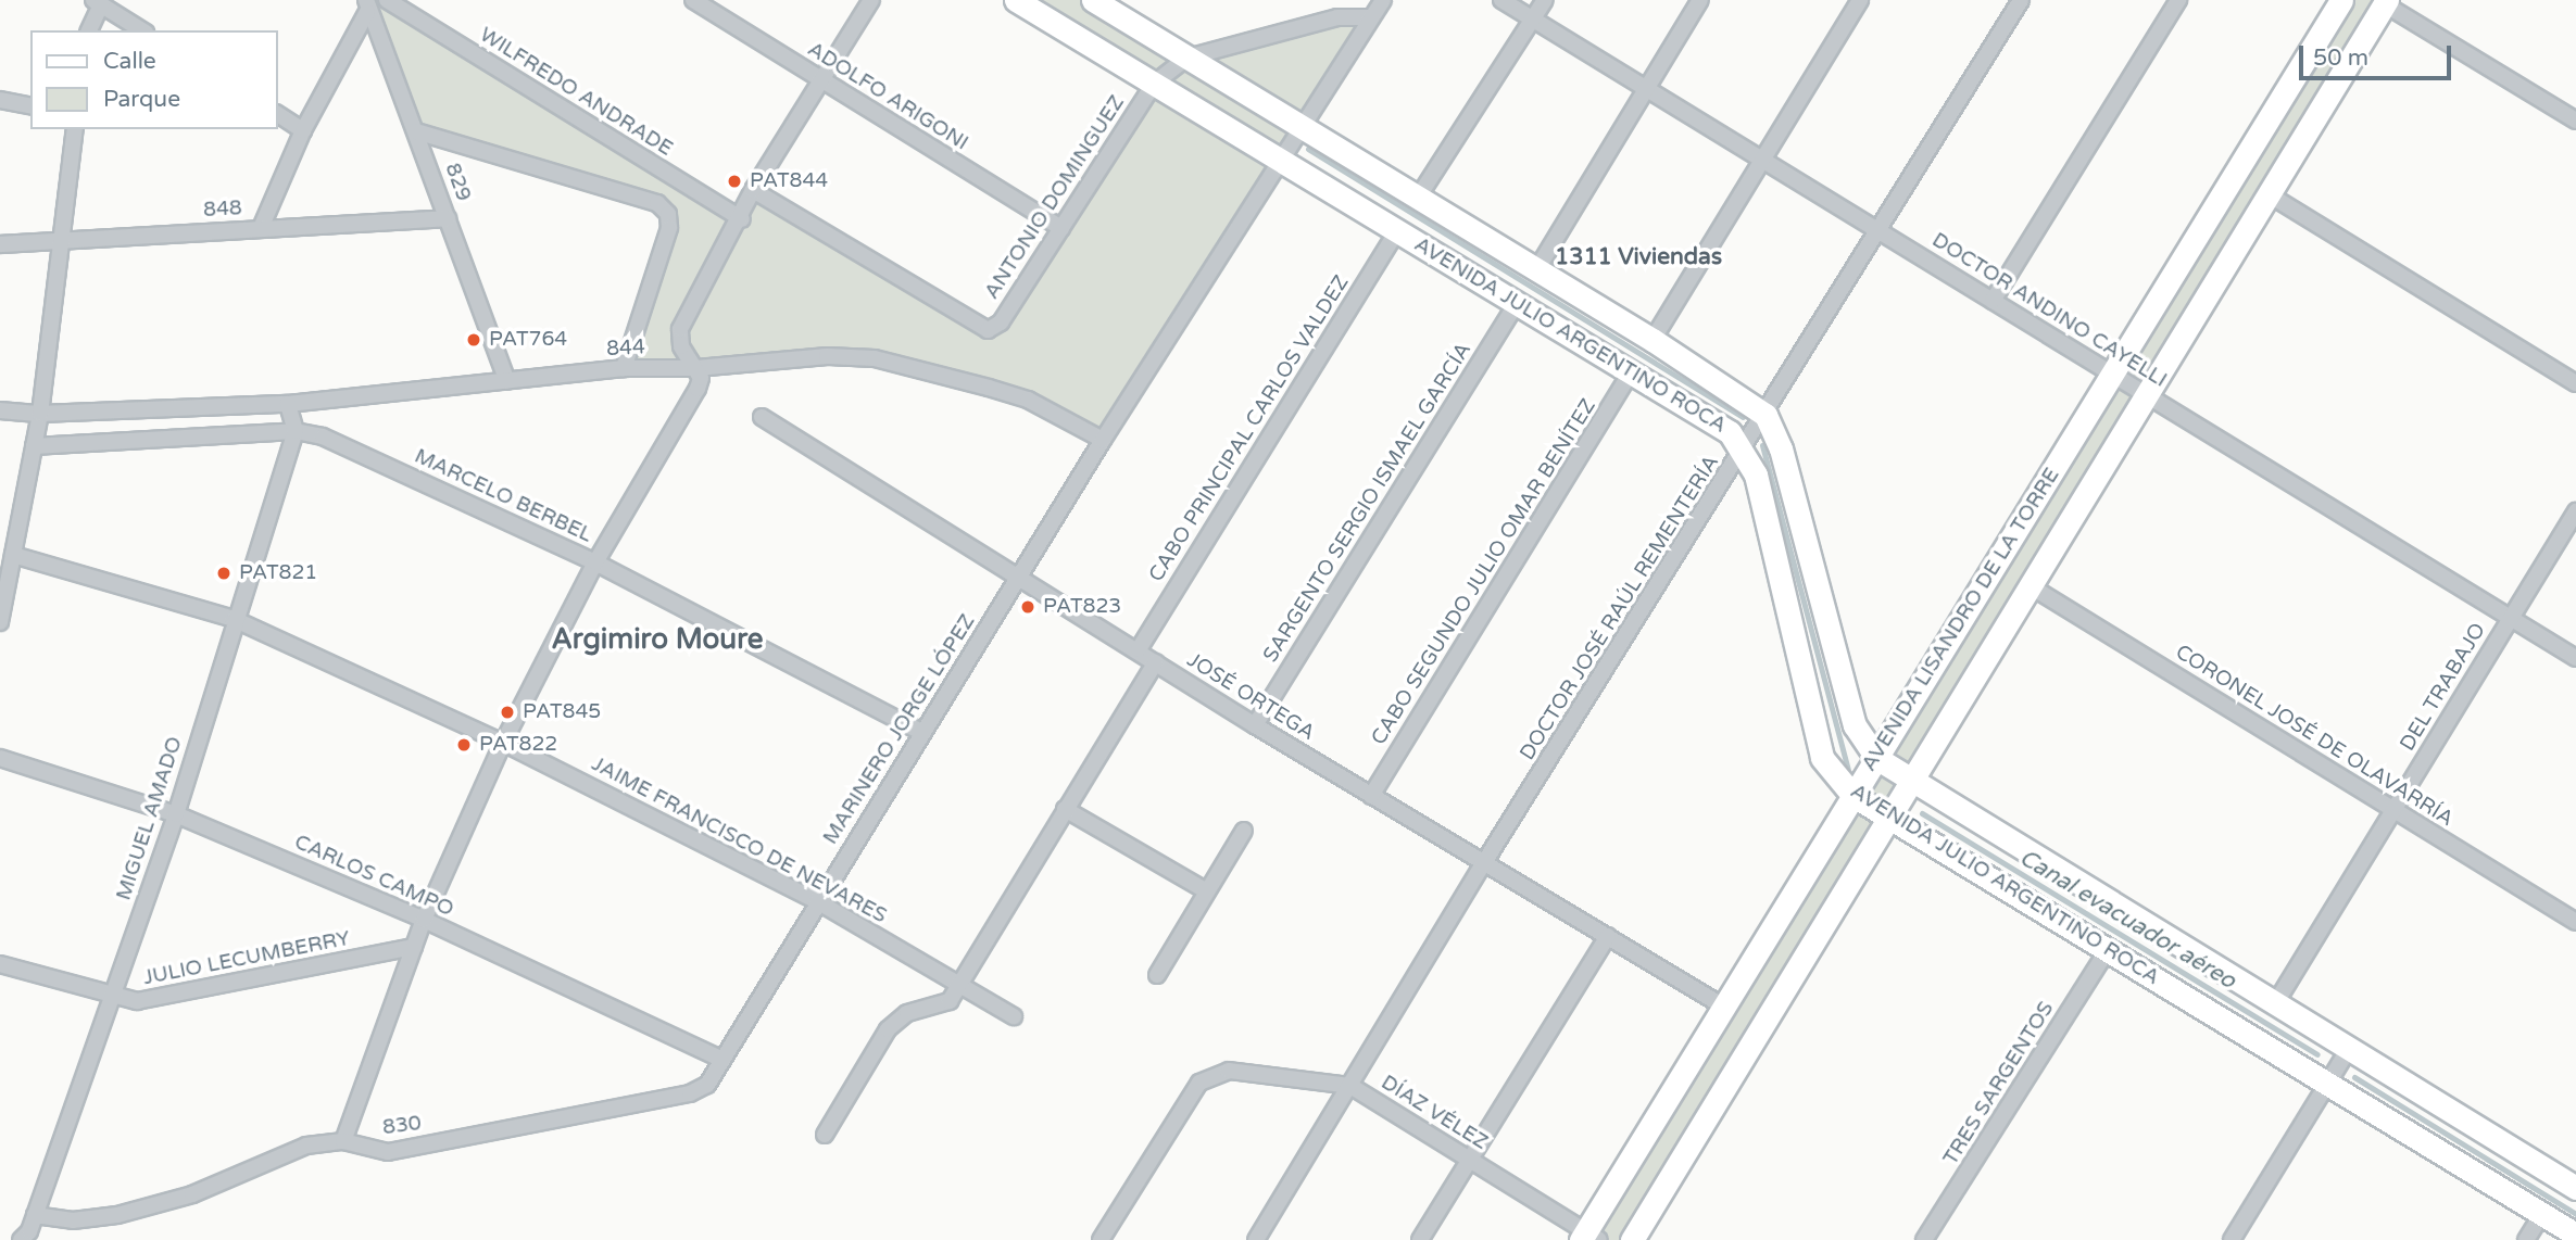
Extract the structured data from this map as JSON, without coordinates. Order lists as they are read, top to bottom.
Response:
{
  "streets": {
    "main road": ["AVENIDA JULIO ARGENTINO ROCA", "AVENIDA LISANDRO DE LA TORRE"],
    "street": [
      "WILFREDO ANDRADE",
      "ADOLFO ARIGONI",
      "829",
      "ANTONIO DOMINGUEZ",
      "848",
      "DOCTOR ANDINO CAYELLI",
      "844",
      "CABO PRINCIPAL CARLOS VALDEZ",
      "MARCELO BERBEL",
      "SARGENTO SERGIO ISMAEL GARCÍA",
      "CABO SEGUNDO JULIO OMAR BENÍTEZ",
      "DOCTOR JOSÉ RAÚL REMENTERÍA",
      "DEL TRABAJO",
      "JOSÉ ORTEGA",
      "MARINERO JORGE LÓPEZ",
      "CORONEL JOSÉ DE OLAVARRÍA",
      "MIGUEL AMADO",
      "JAIME FRANCISCO DE NEVARES",
      "CARLOS CAMPO",
      "JULIO LECUMBERRY",
      "TRES SARGENTOS",
      "DÍAZ VÉLEZ",
      "830"
    ]
  },
  "crossings": [
    ["ADOLFO ARIGONI", "ANTONIO DOMINGUEZ"],
    ["829", "848"],
    ["829", "844"],
    ["ANTONIO DOMINGUEZ", "AVENIDA JULIO ARGENTINO ROCA"],
    ["DOCTOR ANDINO CAYELLI", "DOCTOR JOSÉ RAÚL REMENTERÍA"],
    ["DOCTOR ANDINO CAYELLI", "AVENIDA LISANDRO DE LA TORRE"],
    ["DOCTOR ANDINO CAYELLI", "DEL TRABAJO"],
    ["AVENIDA JULIO ARGENTINO ROCA", "CABO PRINCIPAL CARLOS VALDEZ"],
    ["AVENIDA JULIO ARGENTINO ROCA", "SARGENTO SERGIO ISMAEL GARCÍA"],
    ["AVENIDA JULIO ARGENTINO ROCA", "CABO SEGUNDO JULIO OMAR BENÍTEZ"],
    ["AVENIDA JULIO ARGENTINO ROCA", "DOCTOR JOSÉ RAÚL REMENTERÍA"],
    ["AVENIDA JULIO ARGENTINO ROCA", "AVENIDA LISANDRO DE LA TORRE"],
    ["AVENIDA JULIO ARGENTINO ROCA", "DEL TRABAJO"],
    ["AVENIDA JULIO ARGENTINO ROCA", "MARINERO JORGE LÓPEZ"],
    ["AVENIDA JULIO ARGENTINO ROCA", "TRES SARGENTOS"],
    ["844", "MARINERO JORGE LÓPEZ"],
    ["CABO PRINCIPAL CARLOS VALDEZ", "JOSÉ ORTEGA"],
    ["MARCELO BERBEL", "MARINERO JORGE LÓPEZ"],
    ["MARCELO BERBEL", "MIGUEL AMADO"],
    ["SARGENTO SERGIO ISMAEL GARCÍA", "JOSÉ ORTEGA"],
    ["CABO SEGUNDO JULIO OMAR BENÍTEZ", "JOSÉ ORTEGA"],
    ["DOCTOR JOSÉ RAÚL REMENTERÍA", "JOSÉ ORTEGA"],
    ["DOCTOR JOSÉ RAÚL REMENTERÍA", "DÍAZ VÉLEZ"],
    ["AVENIDA LISANDRO DE LA TORRE", "JOSÉ ORTEGA"],
    ["AVENIDA LISANDRO DE LA TORRE", "CORONEL JOSÉ DE OLAVARRÍA"],
    ["AVENIDA LISANDRO DE LA TORRE", "DÍAZ VÉLEZ"],
    ["DEL TRABAJO", "CORONEL JOSÉ DE OLAVARRÍA"],
    ["JOSÉ ORTEGA", "MARINERO JORGE LÓPEZ"],
    ["MARINERO JORGE LÓPEZ", "JAIME FRANCISCO DE NEVARES"],
    ["MARINERO JORGE LÓPEZ", "CARLOS CAMPO"],
    ["MARINERO JORGE LÓPEZ", "830"],
    ["MIGUEL AMADO", "JAIME FRANCISCO DE NEVARES"],
    ["MIGUEL AMADO", "CARLOS CAMPO"],
    ["MIGUEL AMADO", "JULIO LECUMBERRY"],
    ["MIGUEL AMADO", "830"],
    ["CARLOS CAMPO", "830"]
  ],
  "districts": ["1311 Viviendas", "Argimiro Moure"],
  "water": ["Canal evacuador aéreo"],
  "places": [
    "PAT844",
    "PAT764",
    "PAT821",
    "PAT823",
    "PAT845",
    "PAT822"
  ],
  "legend": ["Calle", "Parque"],
  "scale_bar": "50 m"
}
